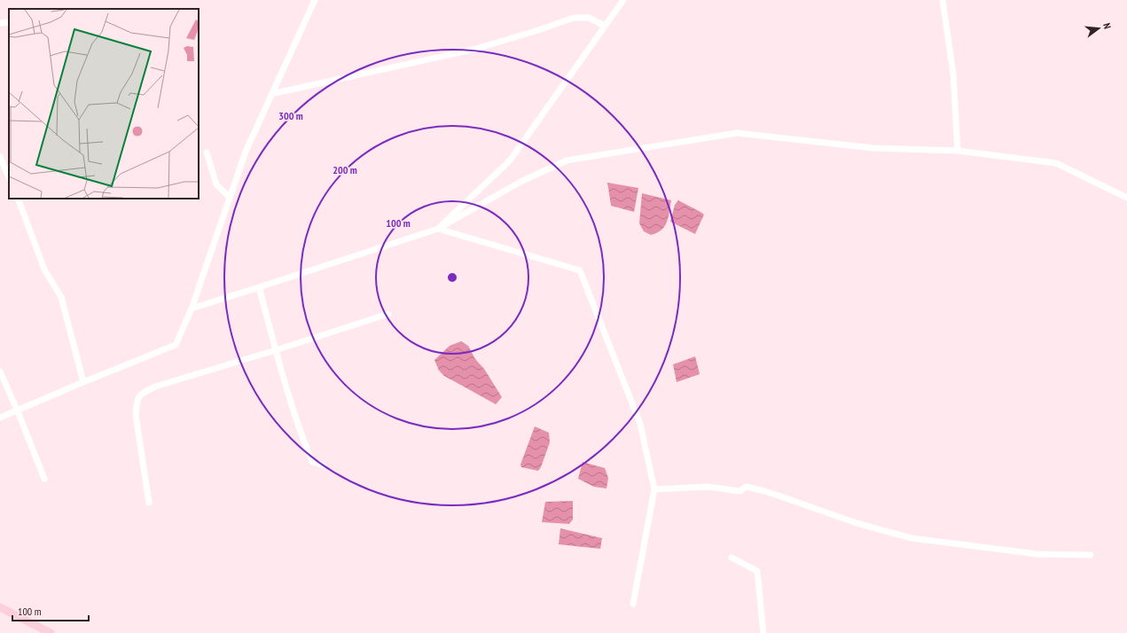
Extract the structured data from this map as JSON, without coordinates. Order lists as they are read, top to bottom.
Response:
{
  "scale_bar": "100 m",
  "north": "right",
  "rings": ["300 m", "200 m", "100 m"]
}
